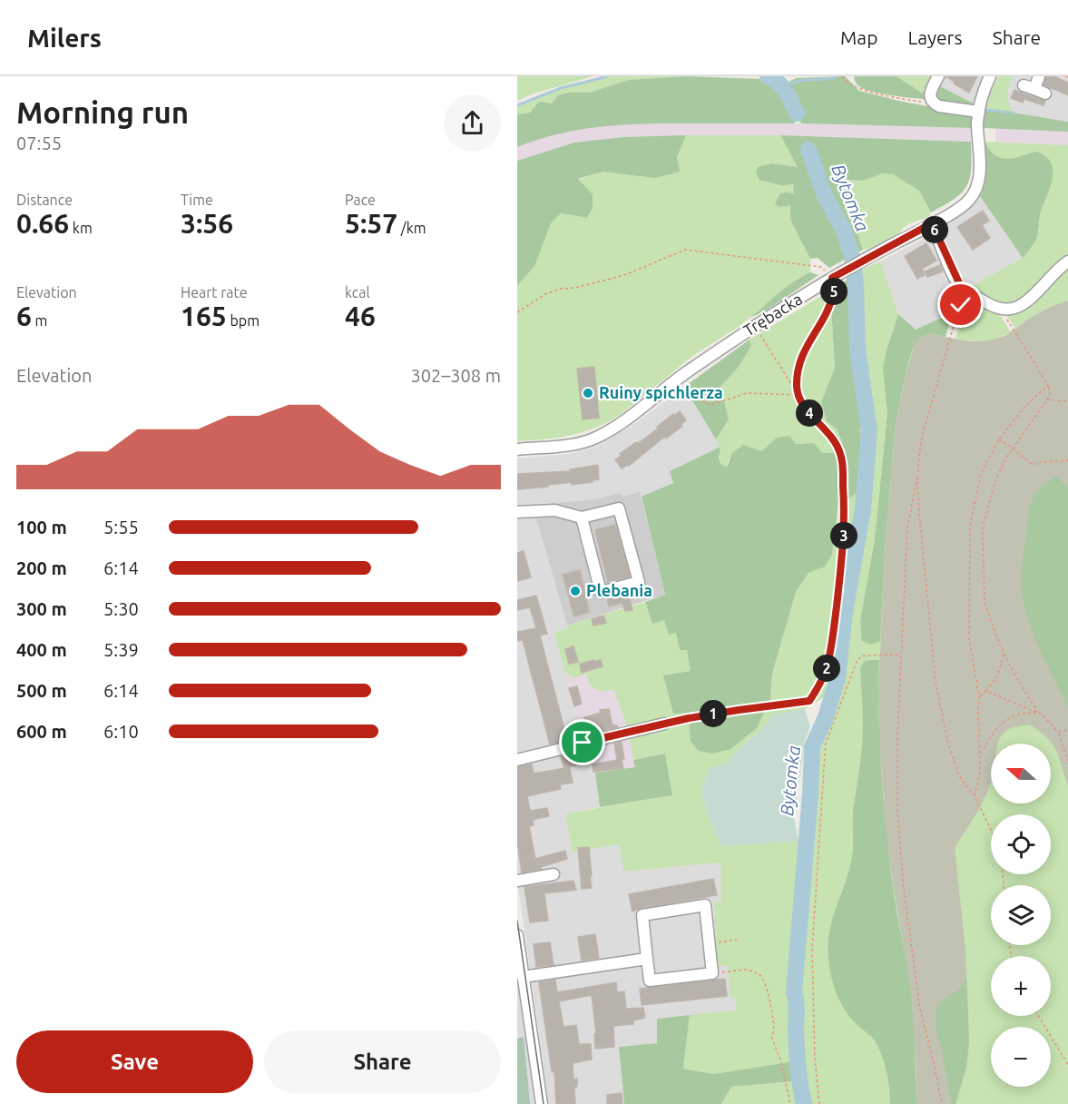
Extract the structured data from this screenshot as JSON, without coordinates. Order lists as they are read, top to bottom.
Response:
{
  "streets": {
    "street": ["Trębacka"]
  },
  "water": ["Bytomka"],
  "places": ["Ruiny spichlerza", "Plebania"],
  "north": "left",
  "page": {
    "header": "Milers",
    "nav": ["Map", "Layers", "Share"],
    "heading": ["Morning run", "07:55"],
    "stats": [
      ["Distance", "0.66 km"],
      ["Time", "3:56"],
      ["Pace", "5:57 /km"],
      ["Elevation", "6 m"],
      ["Heart rate", "165 bpm"],
      ["kcal", "46"]
    ],
    "pins": [
      "6",
      "5",
      "4",
      "3",
      "2",
      "1"
    ],
    "chart": ["Elevation", "302–308 m"],
    "list": [
      {
        "name": "100 m",
        "note": "5:55"
      },
      {
        "name": "200 m",
        "note": "6:14"
      },
      {
        "name": "300 m",
        "note": "5:30"
      },
      {
        "name": "400 m",
        "note": "5:39"
      },
      {
        "name": "500 m",
        "note": "6:14"
      },
      {
        "name": "600 m",
        "note": "6:10"
      }
    ],
    "map_buttons": ["+", "−"],
    "buttons": ["Save", "Share"]
  }
}
